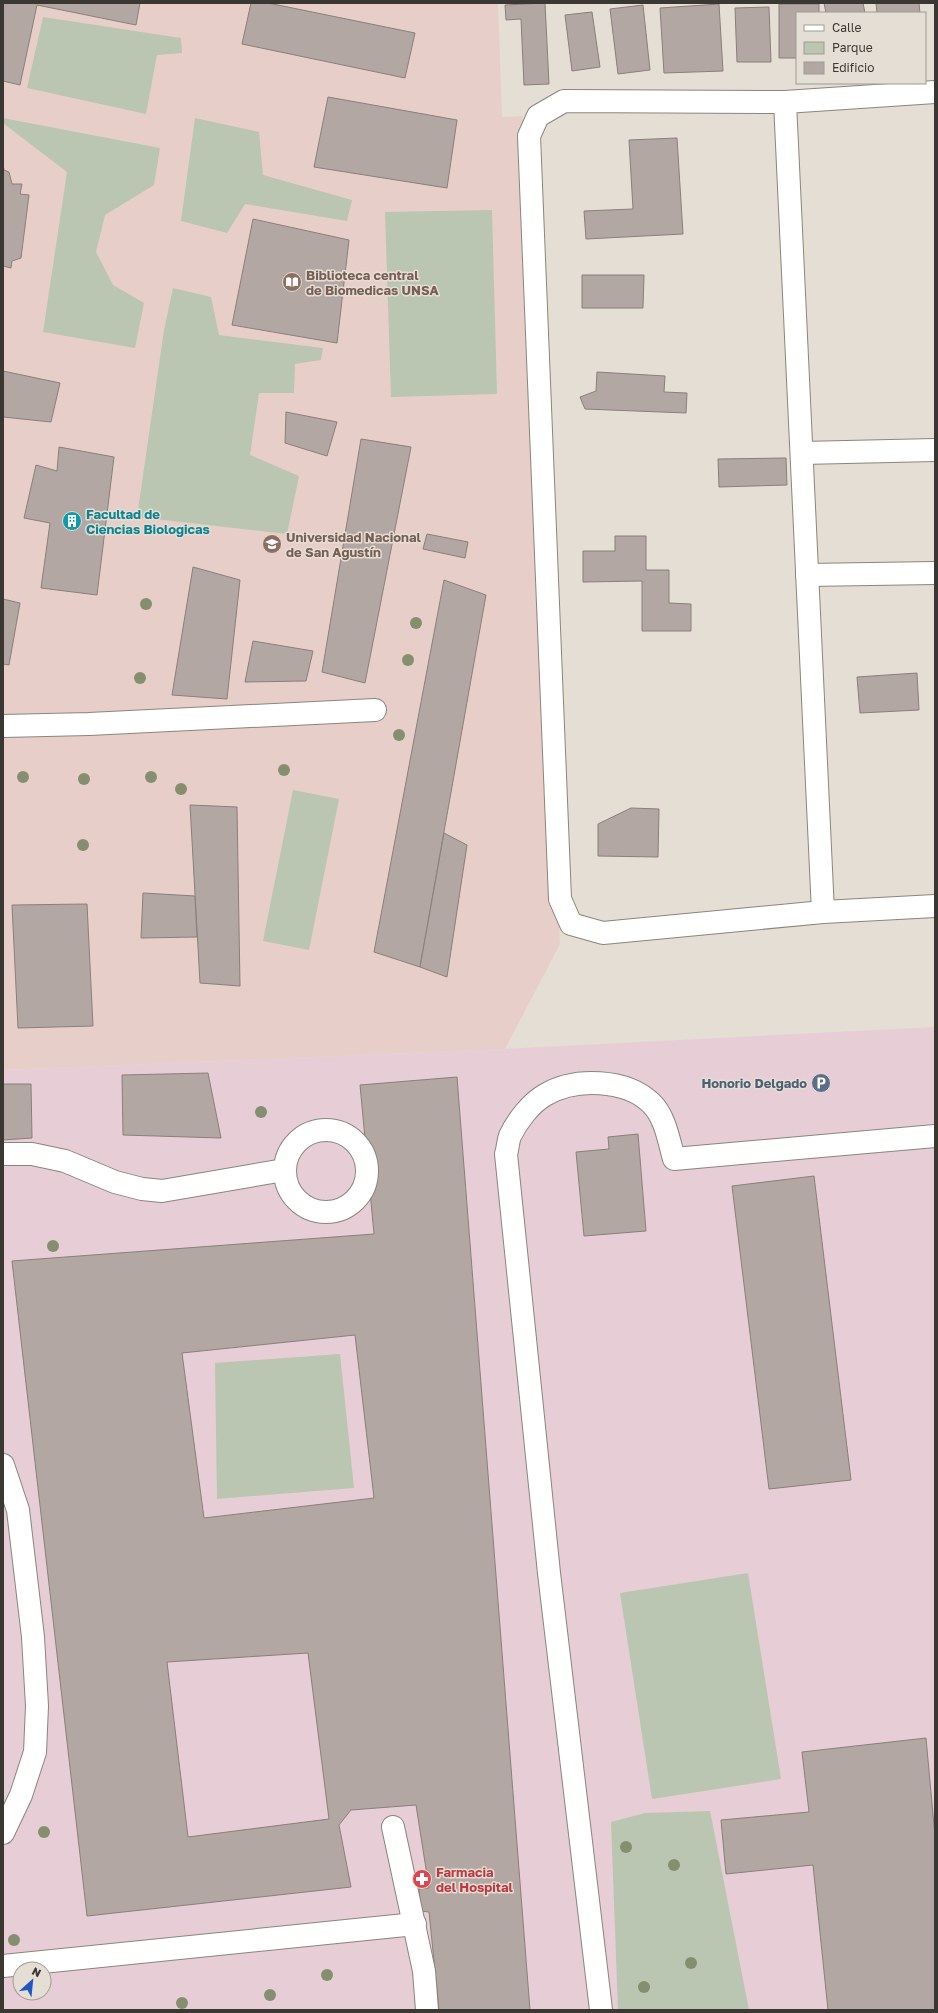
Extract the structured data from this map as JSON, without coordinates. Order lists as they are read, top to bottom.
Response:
{
  "places": {
    "library": ["Biblioteca central de Biomedicas UNSA"],
    "building": ["Facultad de Ciencias Biologicas"],
    "school or university": ["Universidad Nacional de San Agustín"],
    "parking": ["Honorio Delgado"],
    "pharmacy": ["Farmacia del Hospital"]
  },
  "legend": ["Calle", "Parque", "Edificio"],
  "north": "top right"
}
